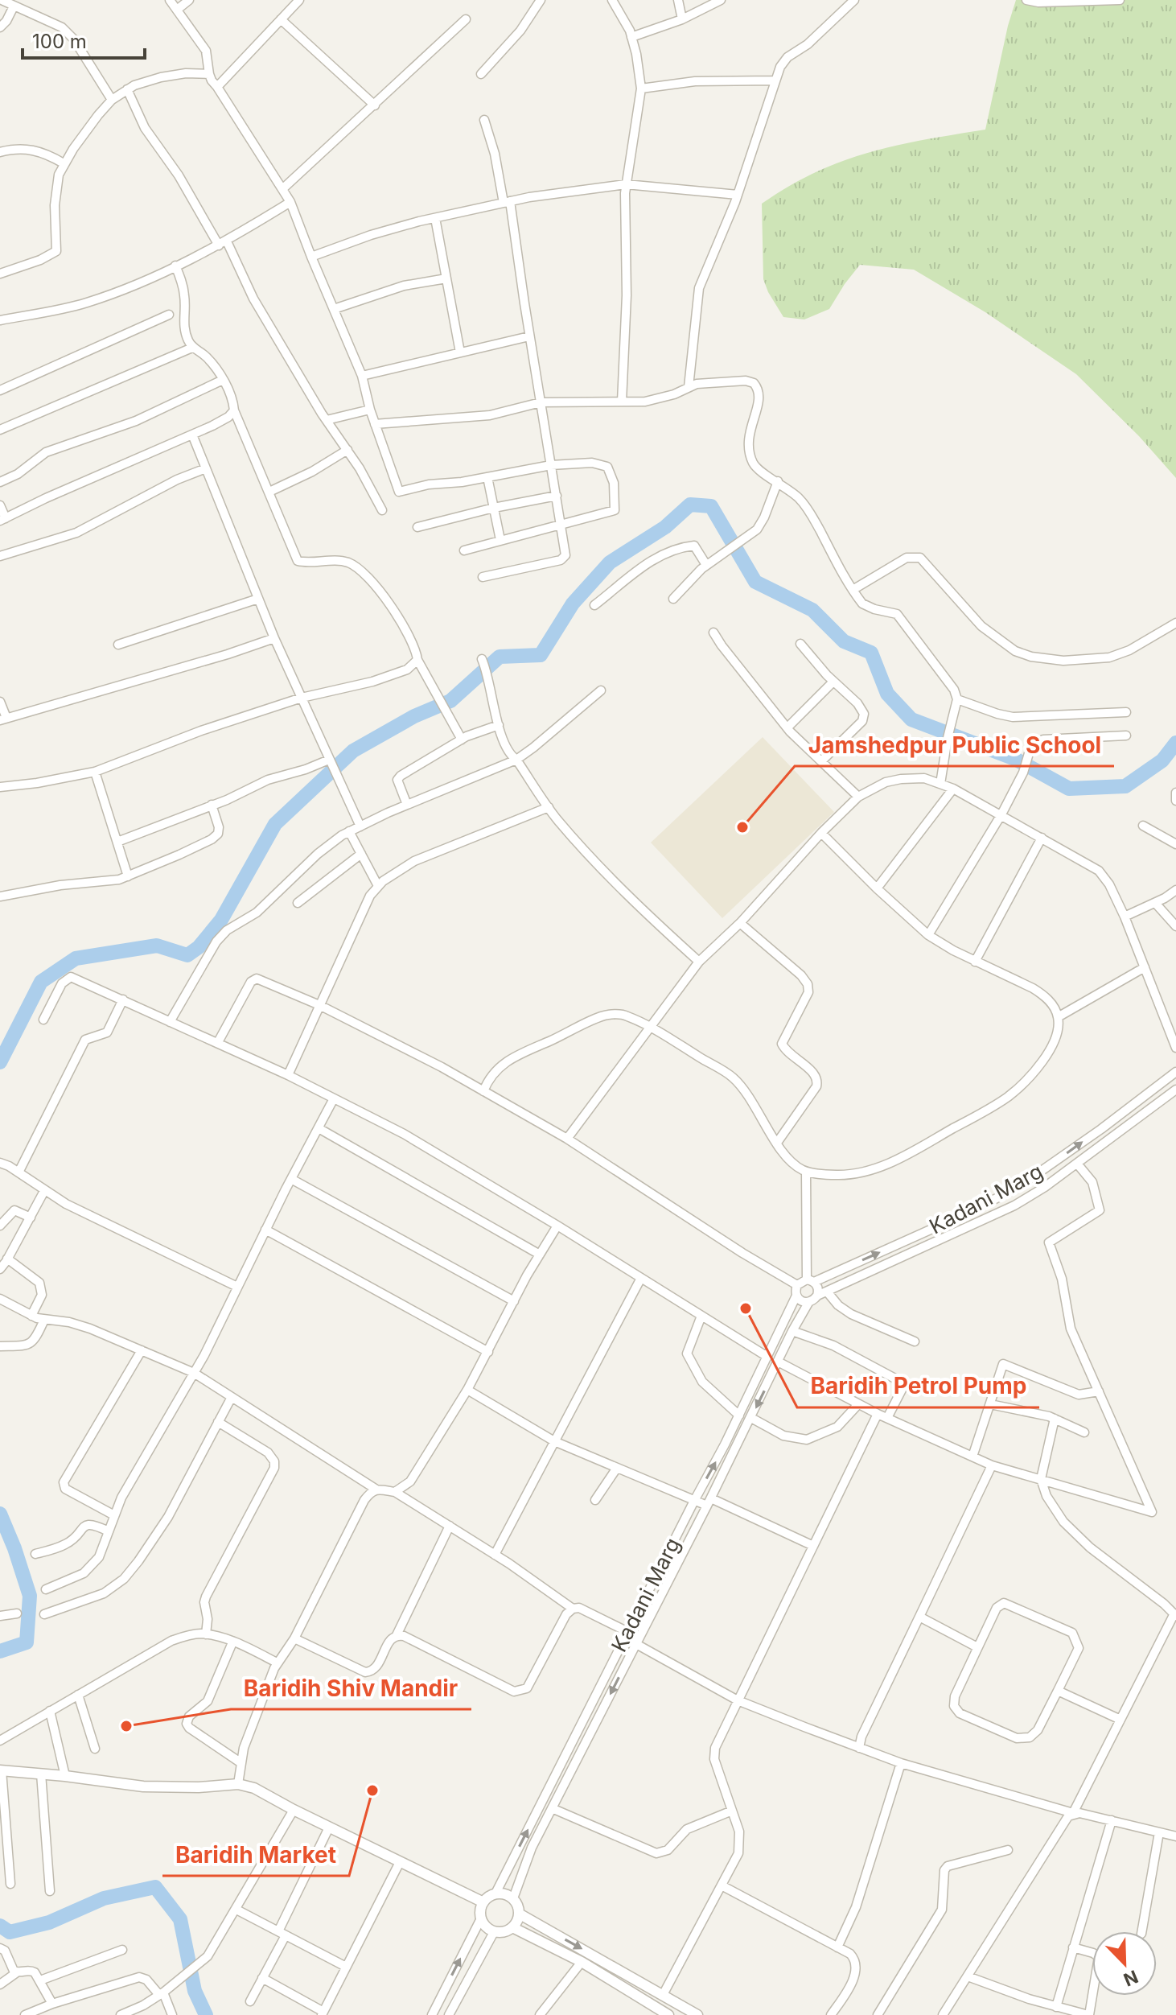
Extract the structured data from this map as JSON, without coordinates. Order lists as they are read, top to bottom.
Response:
{
  "streets": {
    "street": ["Kadani Marg"]
  },
  "places": [
    "Jamshedpur Public School",
    "Baridih Petrol Pump",
    "Baridih Shiv Mandir",
    "Baridih Market"
  ],
  "scale_bar": "100 m",
  "north": "bottom right"
}
